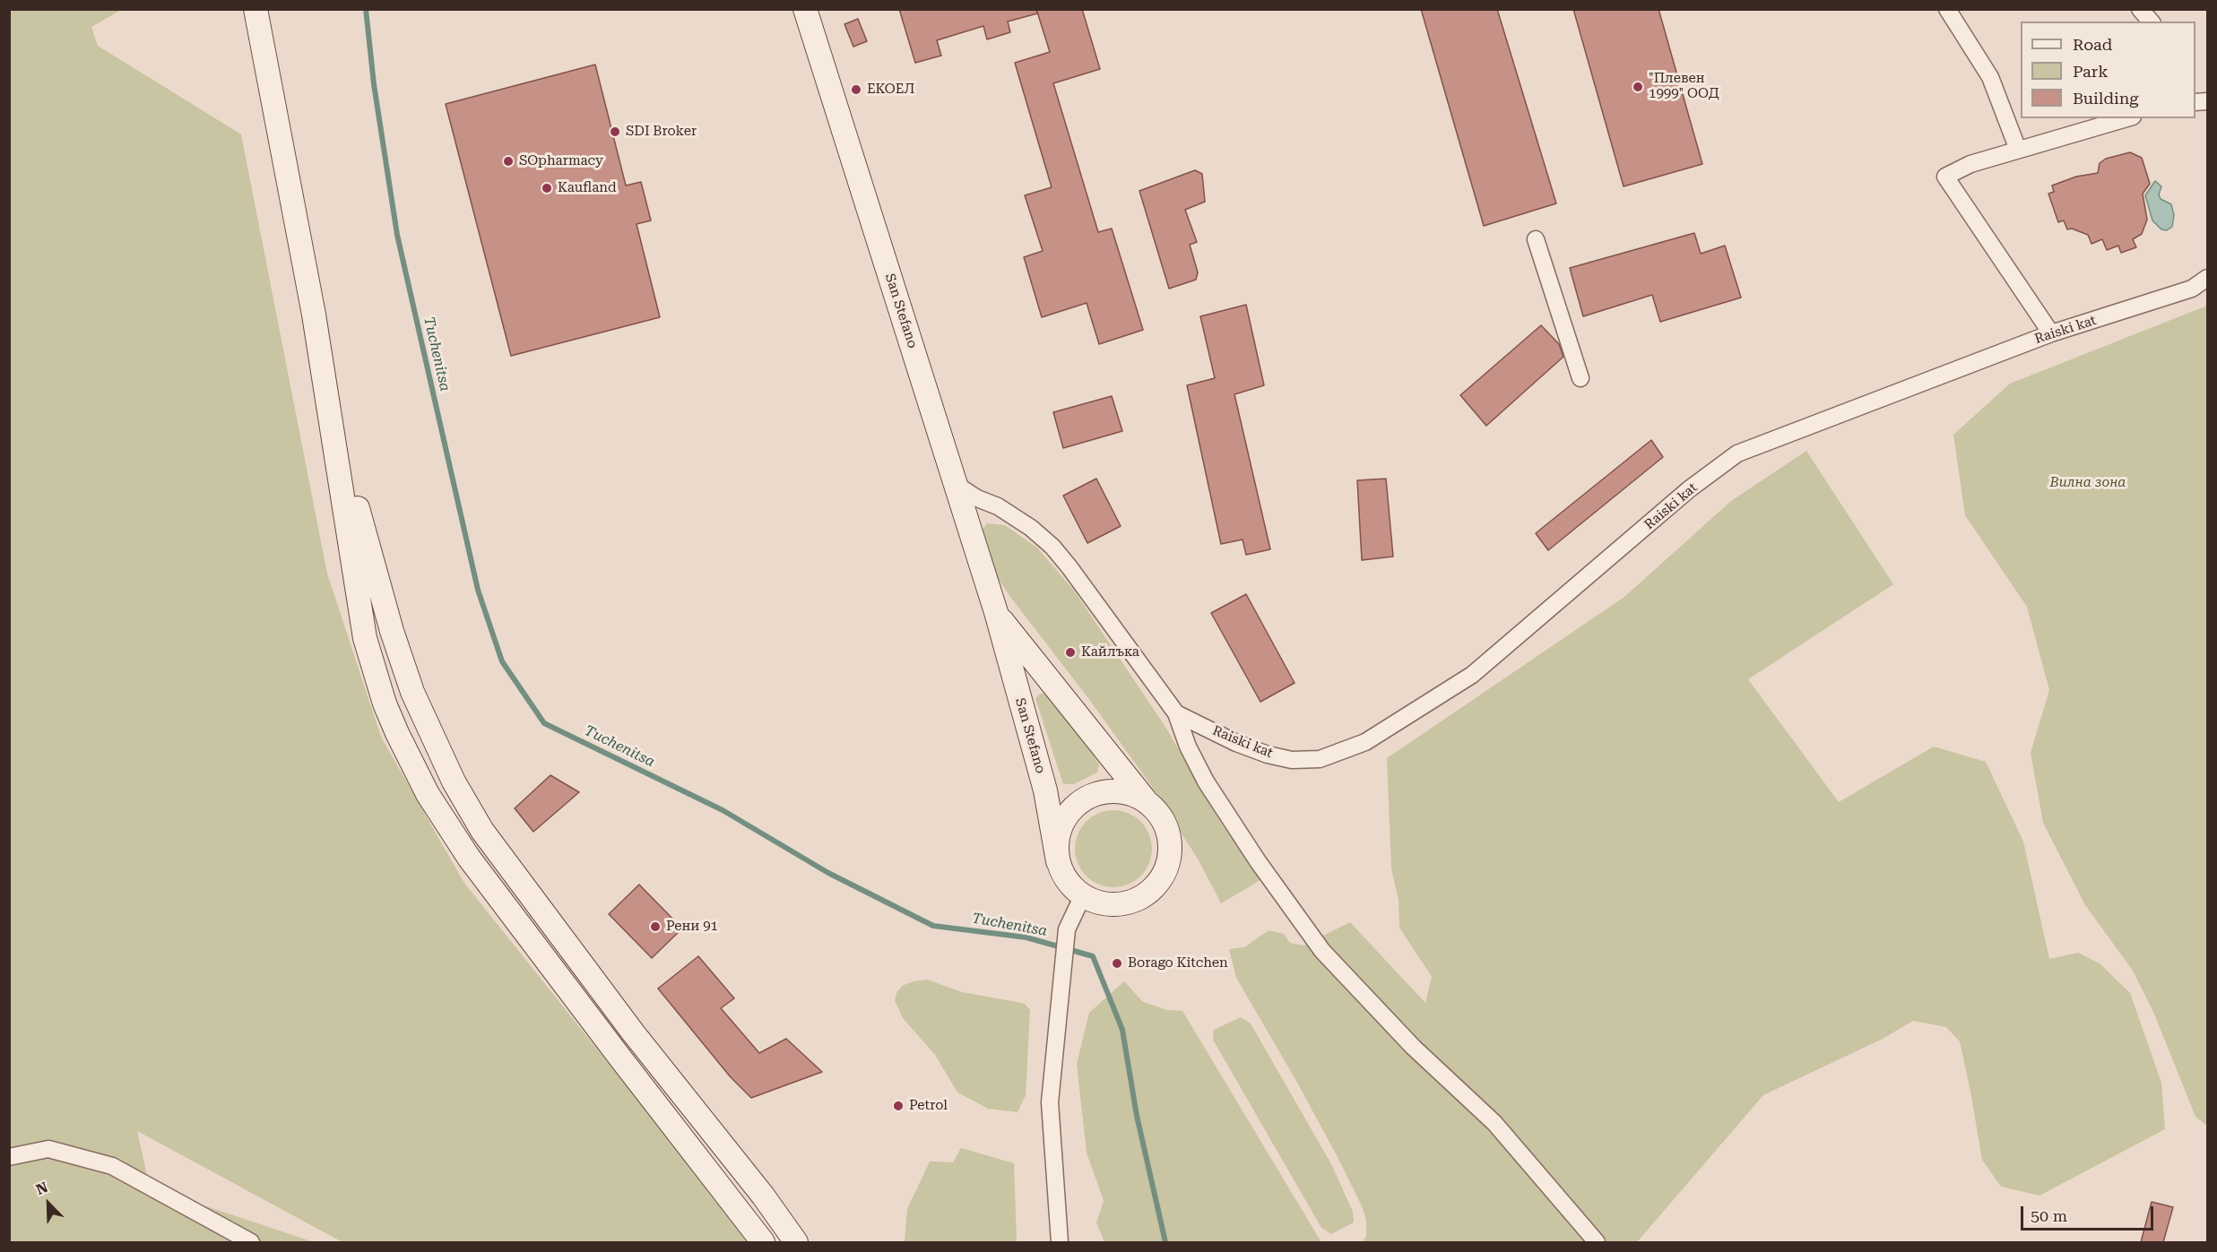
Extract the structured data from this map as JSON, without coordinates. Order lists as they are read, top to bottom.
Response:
{
  "streets": {
    "main road": ["San Stefano"],
    "street": ["Raiski kat"]
  },
  "water": ["Tuchenitsa"],
  "parks": ["Вилна зона"],
  "places": [
    "\"Плевен 1999\" ООД",
    "ЕКОЕЛ",
    "SDI Broker",
    "SOpharmacy",
    "Kaufland",
    "Кайлъка",
    "Рени 91",
    "Borago Kitchen",
    "Petrol"
  ],
  "legend": ["Road", "Park", "Building"],
  "scale_bar": "50 m",
  "north": "top left"
}
